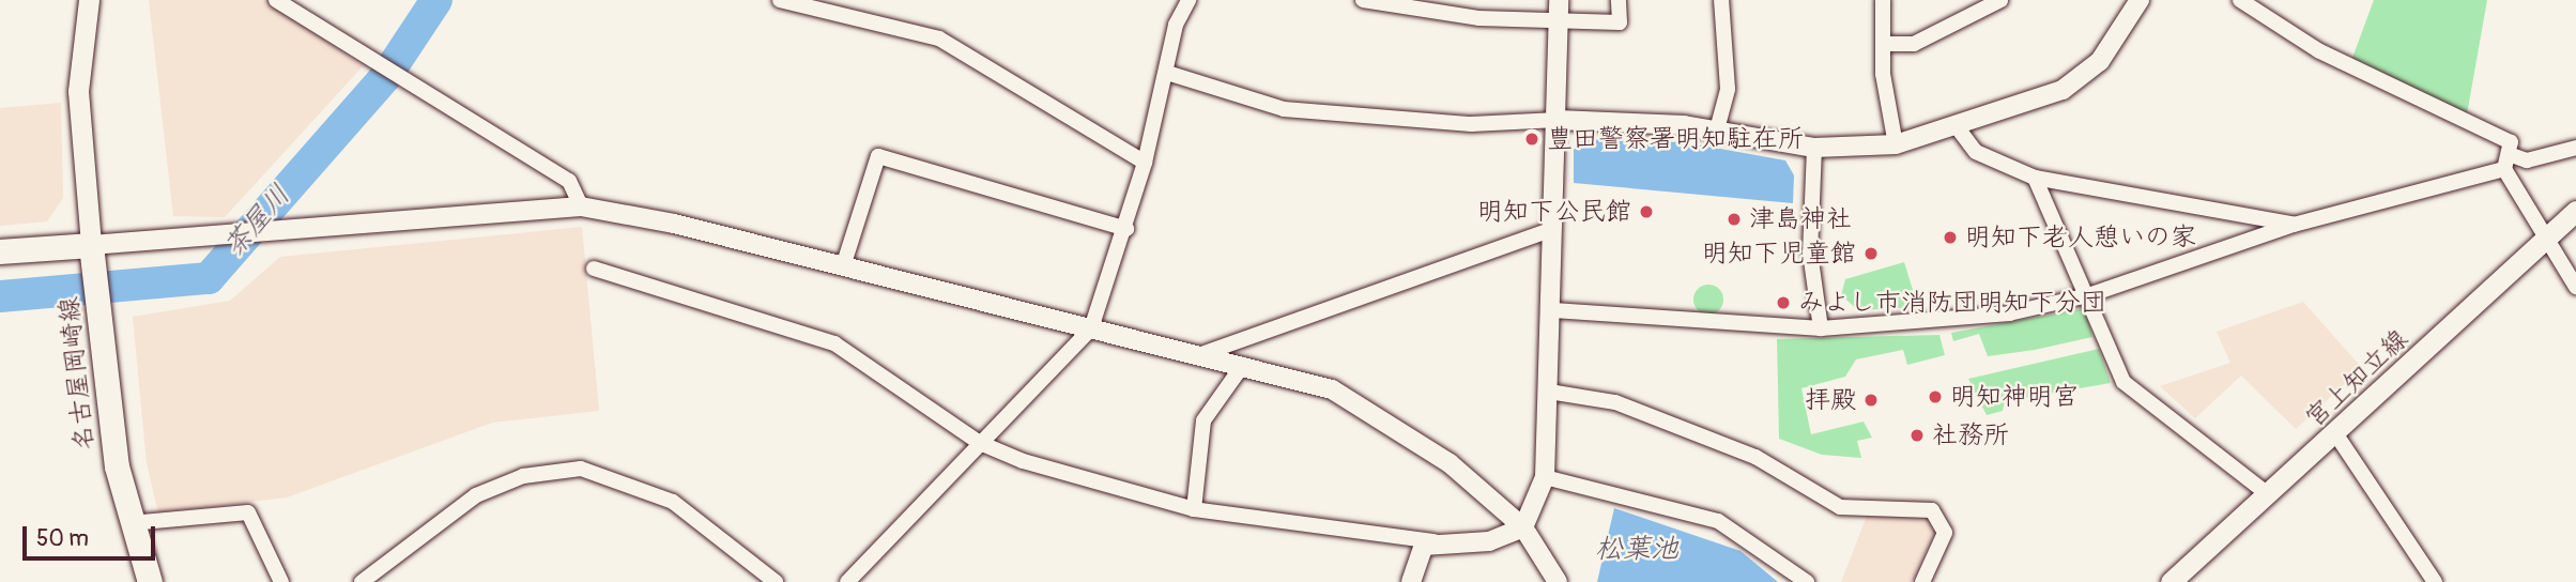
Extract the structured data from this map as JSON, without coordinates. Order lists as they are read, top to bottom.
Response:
{
  "streets": {
    "main road": ["名古屋岡崎線", "宮上知立線"]
  },
  "water": ["茶屋川", "松葉池"],
  "places": [
    "豊田警察署明知駐在所",
    "明知下公民館",
    "津島神社",
    "明知下老人憩いの家",
    "明知下児童館",
    "みよし市消防団明知下分団",
    "明知神明宮",
    "拝殿",
    "社務所"
  ],
  "scale_bar": "50 m"
}
